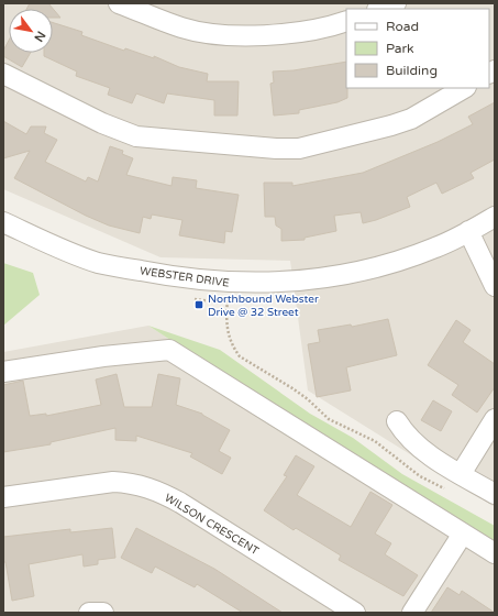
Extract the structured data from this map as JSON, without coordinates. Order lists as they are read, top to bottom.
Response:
{
  "streets": {
    "street": ["WEBSTER DRIVE", "WILSON CRESCENT"]
  },
  "places": {
    "transit": ["Northbound Webster Drive @ 32 Street"]
  },
  "legend": ["Road", "Park", "Building"],
  "north": "bottom right"
}
